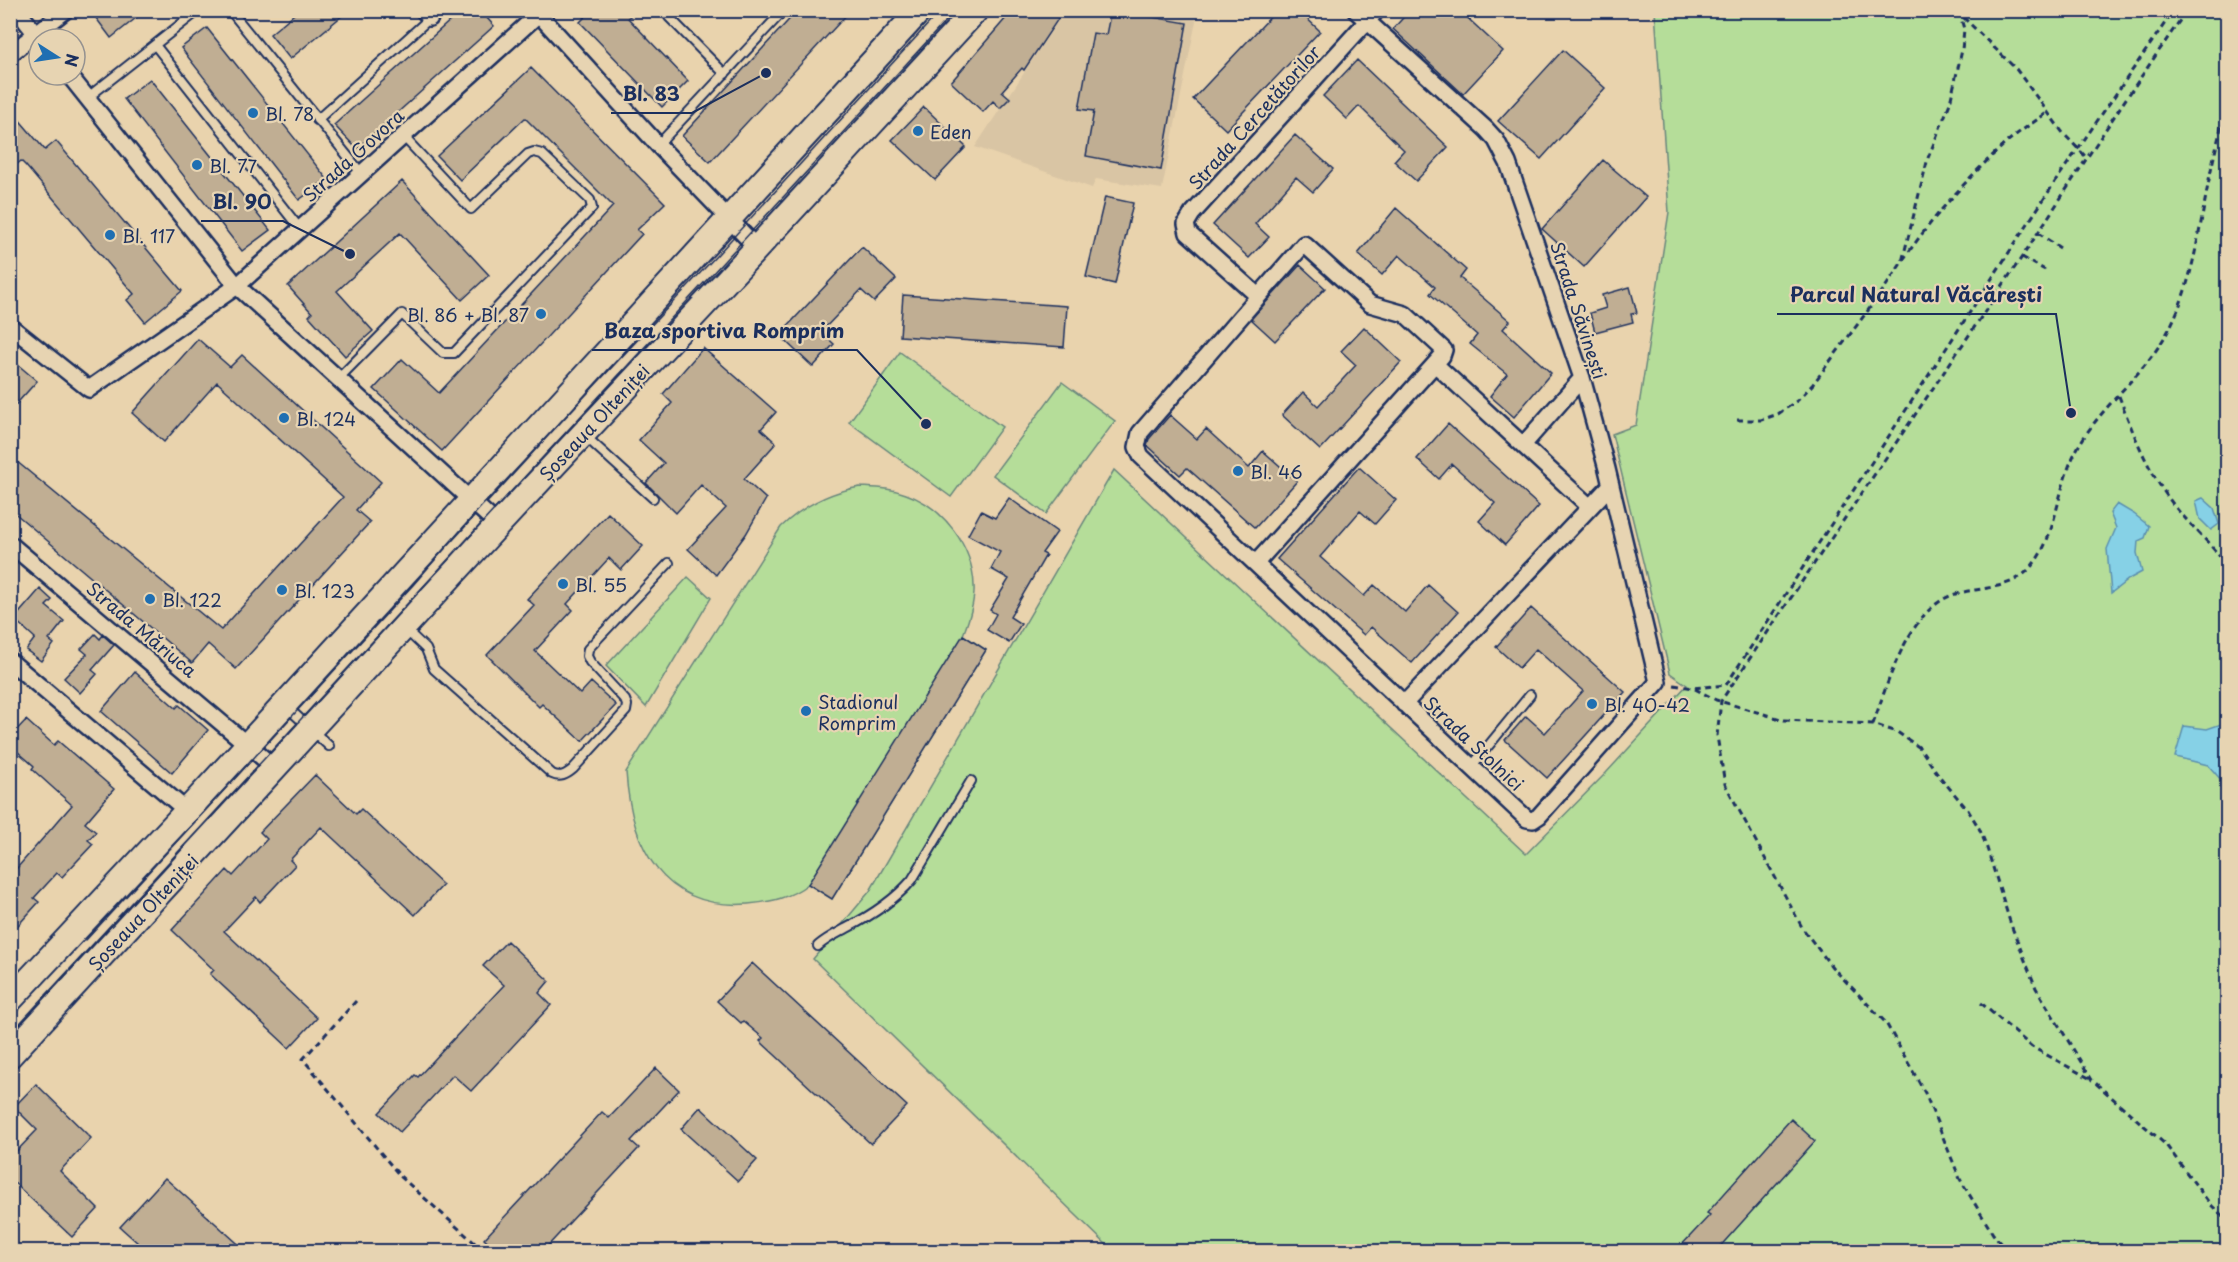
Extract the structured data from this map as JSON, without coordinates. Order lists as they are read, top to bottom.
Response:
{
  "streets": {
    "main road": ["Șoseaua Olteniței"],
    "street": [
      "Strada Cercetătorilor",
      "Strada Govora",
      "Strada Săvinești",
      "Strada Măriuca",
      "Strada Stolnici"
    ]
  },
  "crossings": [
    ["Strada Cercetătorilor", "Strada Săvinești"],
    ["Strada Cercetătorilor", "Strada Stolnici"],
    ["Strada Săvinești", "Strada Stolnici"],
    ["Șoseaua Olteniței", "Strada Măriuca"]
  ],
  "places": [
    "Bl. 83",
    "Bl. 78",
    "Eden",
    "Bl. 77",
    "Bl. 117",
    "Bl. 90",
    "Bl. 86 + Bl. 87",
    "Parcul Natural Văcărești",
    "Bl. 124",
    "Baza sportiva Romprim",
    "Bl. 46",
    "Bl. 55",
    "Bl. 123",
    "Bl. 122",
    "Bl. 40-42",
    "Stadionul Romprim"
  ],
  "north": "right"
}
